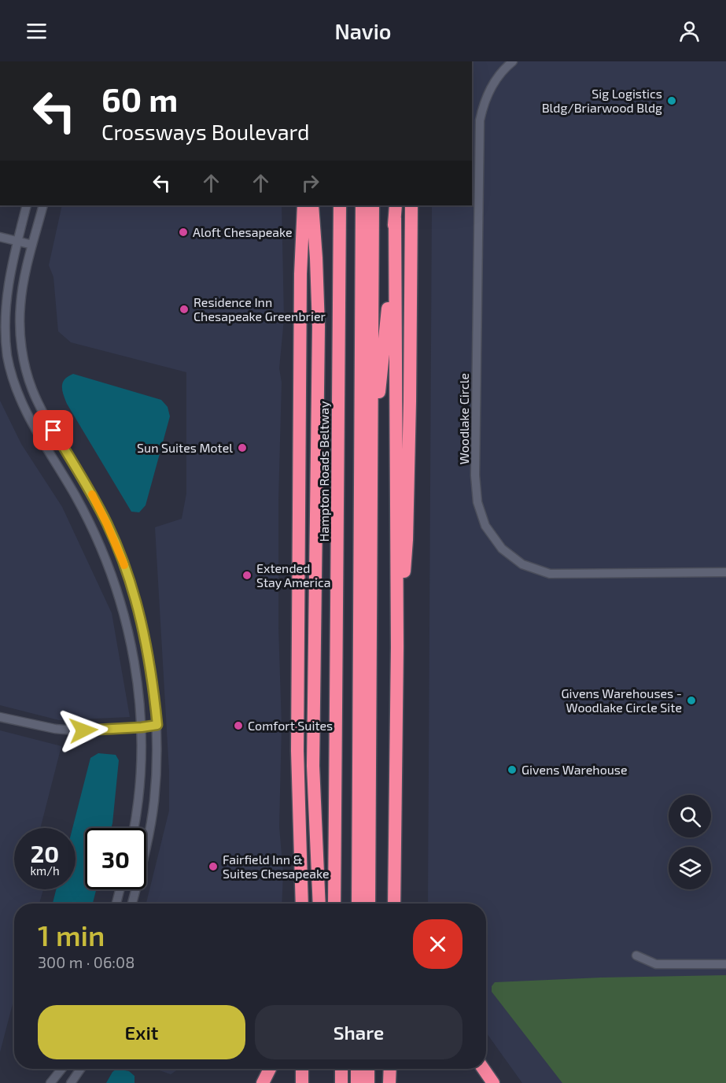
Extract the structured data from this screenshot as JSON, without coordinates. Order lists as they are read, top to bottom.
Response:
{
  "streets": {
    "highway": ["Hampton Roads Beltway"],
    "street": ["Woodlake Circle"]
  },
  "places": [
    "Sig Logistics Bldg/Briarwood Bldg",
    "Aloft Chesapeake",
    "Residence Inn Chesapeake Greenbrier",
    "Sun Suites Motel",
    "Extended Stay America",
    "Givens Warehouses - Woodlake Circle Site",
    "Comfort Suites",
    "Givens Warehouse",
    "Fairfield Inn & Suites Chesapeake"
  ],
  "page": {
    "header": "Navio",
    "turn": ["60 m", "Crossways Boulevard"],
    "speed": "20 km/h",
    "limit": "30",
    "heading": ["1 min", "300 m · 06:08"],
    "buttons": ["Exit", "Share"]
  }
}
